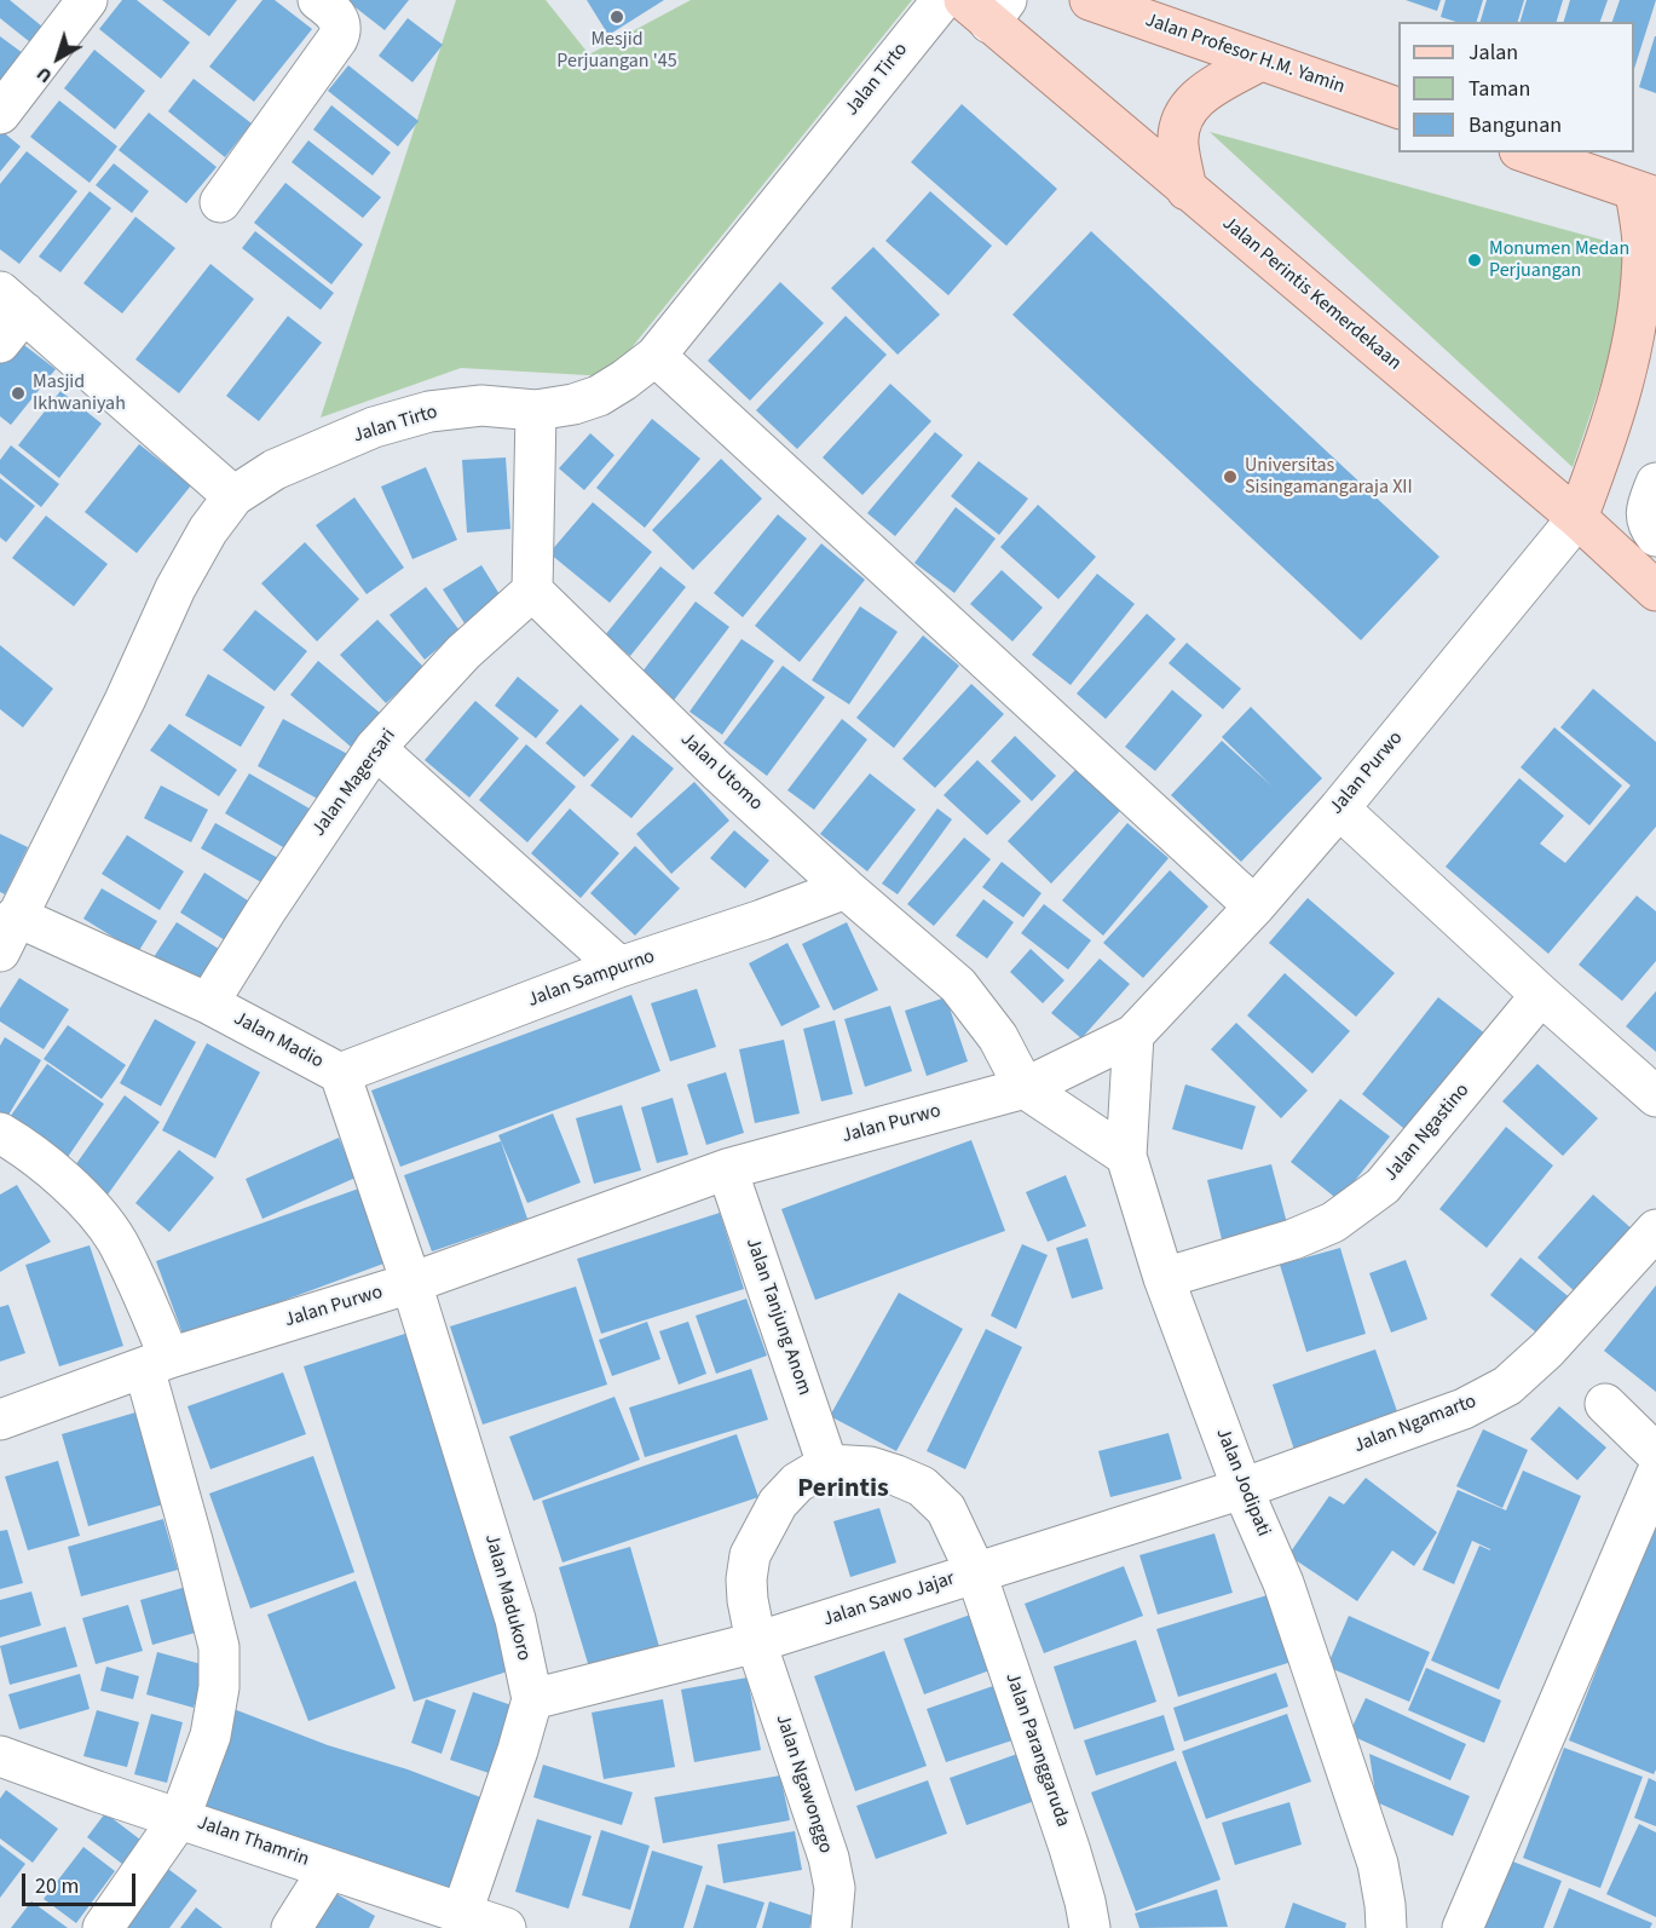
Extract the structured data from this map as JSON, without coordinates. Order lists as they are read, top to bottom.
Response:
{
  "streets": {
    "main road": ["Jalan Profesor H.M. Yamin", "Jalan Perintis Kemerdekaan"],
    "street": [
      "Jalan Tirto",
      "Jalan Utomo",
      "Jalan Purwo",
      "Jalan Magersari",
      "Jalan Sampurno",
      "Jalan Madio",
      "Jalan Ngastino",
      "Jalan Tanjung Anom",
      "Jalan Ngamarto",
      "Jalan Jodipati",
      "Jalan Madukoro",
      "Jalan Sawo Jajar",
      "Jalan Paranggaruda",
      "Jalan Ngawonggo",
      "Jalan Thamrin"
    ]
  },
  "crossings": [
    ["Jalan Tirto", "Jalan Madio"],
    ["Jalan Perintis Kemerdekaan", "Jalan Purwo"],
    ["Jalan Utomo", "Jalan Purwo"],
    ["Jalan Utomo", "Jalan Magersari"],
    ["Jalan Utomo", "Jalan Sampurno"],
    ["Jalan Purwo", "Jalan Madio"],
    ["Jalan Purwo", "Jalan Tanjung Anom"],
    ["Jalan Purwo", "Jalan Jodipati"],
    ["Jalan Purwo", "Jalan Madukoro"],
    ["Jalan Magersari", "Jalan Madio"],
    ["Jalan Sampurno", "Jalan Madio"],
    ["Jalan Madio", "Jalan Madukoro"],
    ["Jalan Ngastino", "Jalan Jodipati"],
    ["Jalan Ngamarto", "Jalan Jodipati"],
    ["Jalan Ngamarto", "Jalan Sawo Jajar"],
    ["Jalan Jodipati", "Jalan Sawo Jajar"],
    ["Jalan Madukoro", "Jalan Sawo Jajar"],
    ["Jalan Madukoro", "Jalan Thamrin"],
    ["Jalan Sawo Jajar", "Jalan Paranggaruda"],
    ["Jalan Sawo Jajar", "Jalan Ngawonggo"]
  ],
  "districts": ["Perintis"],
  "places": [
    "Mesjid Perjuangan '45",
    "Monumen Medan Perjuangan",
    "Masjid Ikhwaniyah",
    "Universitas Sisingamangaraja XII"
  ],
  "legend": ["Jalan", "Taman", "Bangunan"],
  "scale_bar": "20 m",
  "north": "bottom left"
}
